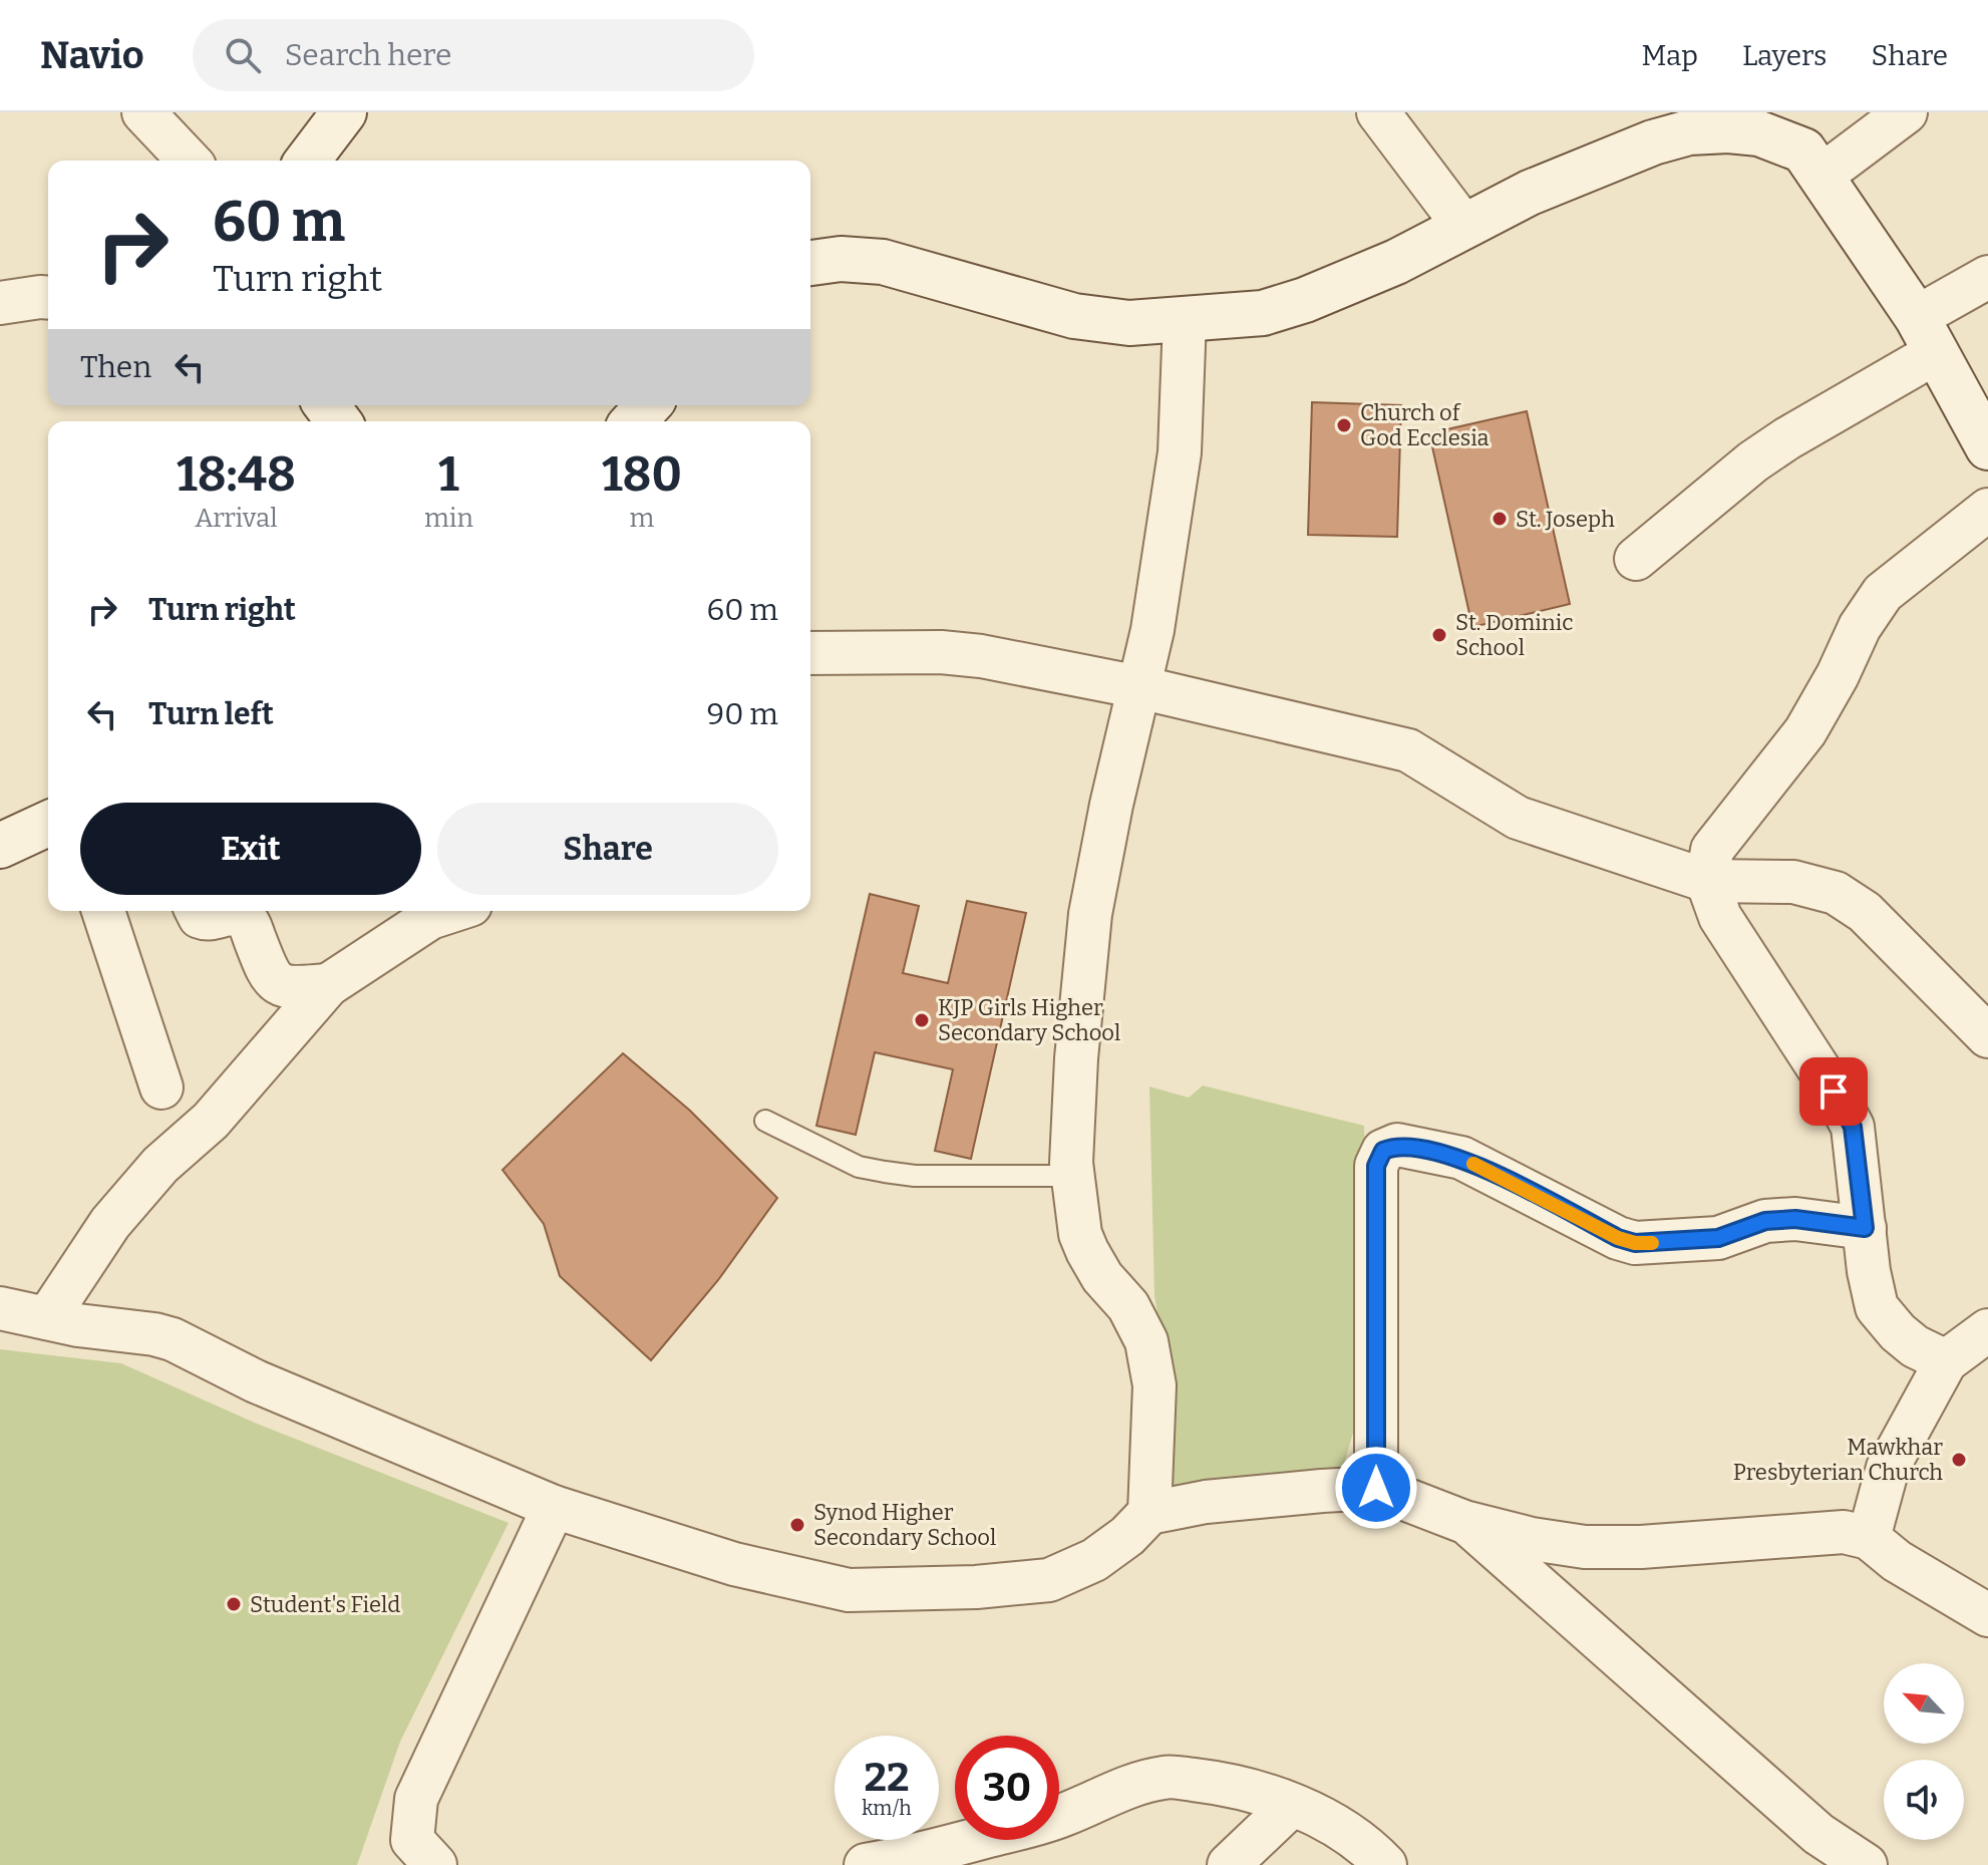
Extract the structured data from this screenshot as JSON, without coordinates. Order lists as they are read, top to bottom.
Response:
{
  "places": [
    "Church of God Ecclesia",
    "St. Joseph",
    "St. Dominic School",
    "KJP Girls Higher Secondary School",
    "Mawkhar Presbyterian Church",
    "Synod Higher Secondary School",
    "Student's Field"
  ],
  "north": "top left",
  "page": {
    "header": "Navio",
    "search": "Search here",
    "nav": ["Map", "Layers", "Share"],
    "turn": ["60 m", "Turn right"],
    "then": "Then",
    "eta": [
      "18:48",
      "Arrival",
      "1",
      "min",
      "180",
      "m"
    ],
    "list": [
      {
        "name": "Turn right",
        "value": "60 m"
      },
      {
        "name": "Turn left",
        "value": "90 m"
      }
    ],
    "buttons": ["Exit", "Share"],
    "speed": "22 km/h",
    "limit": "30"
  }
}
